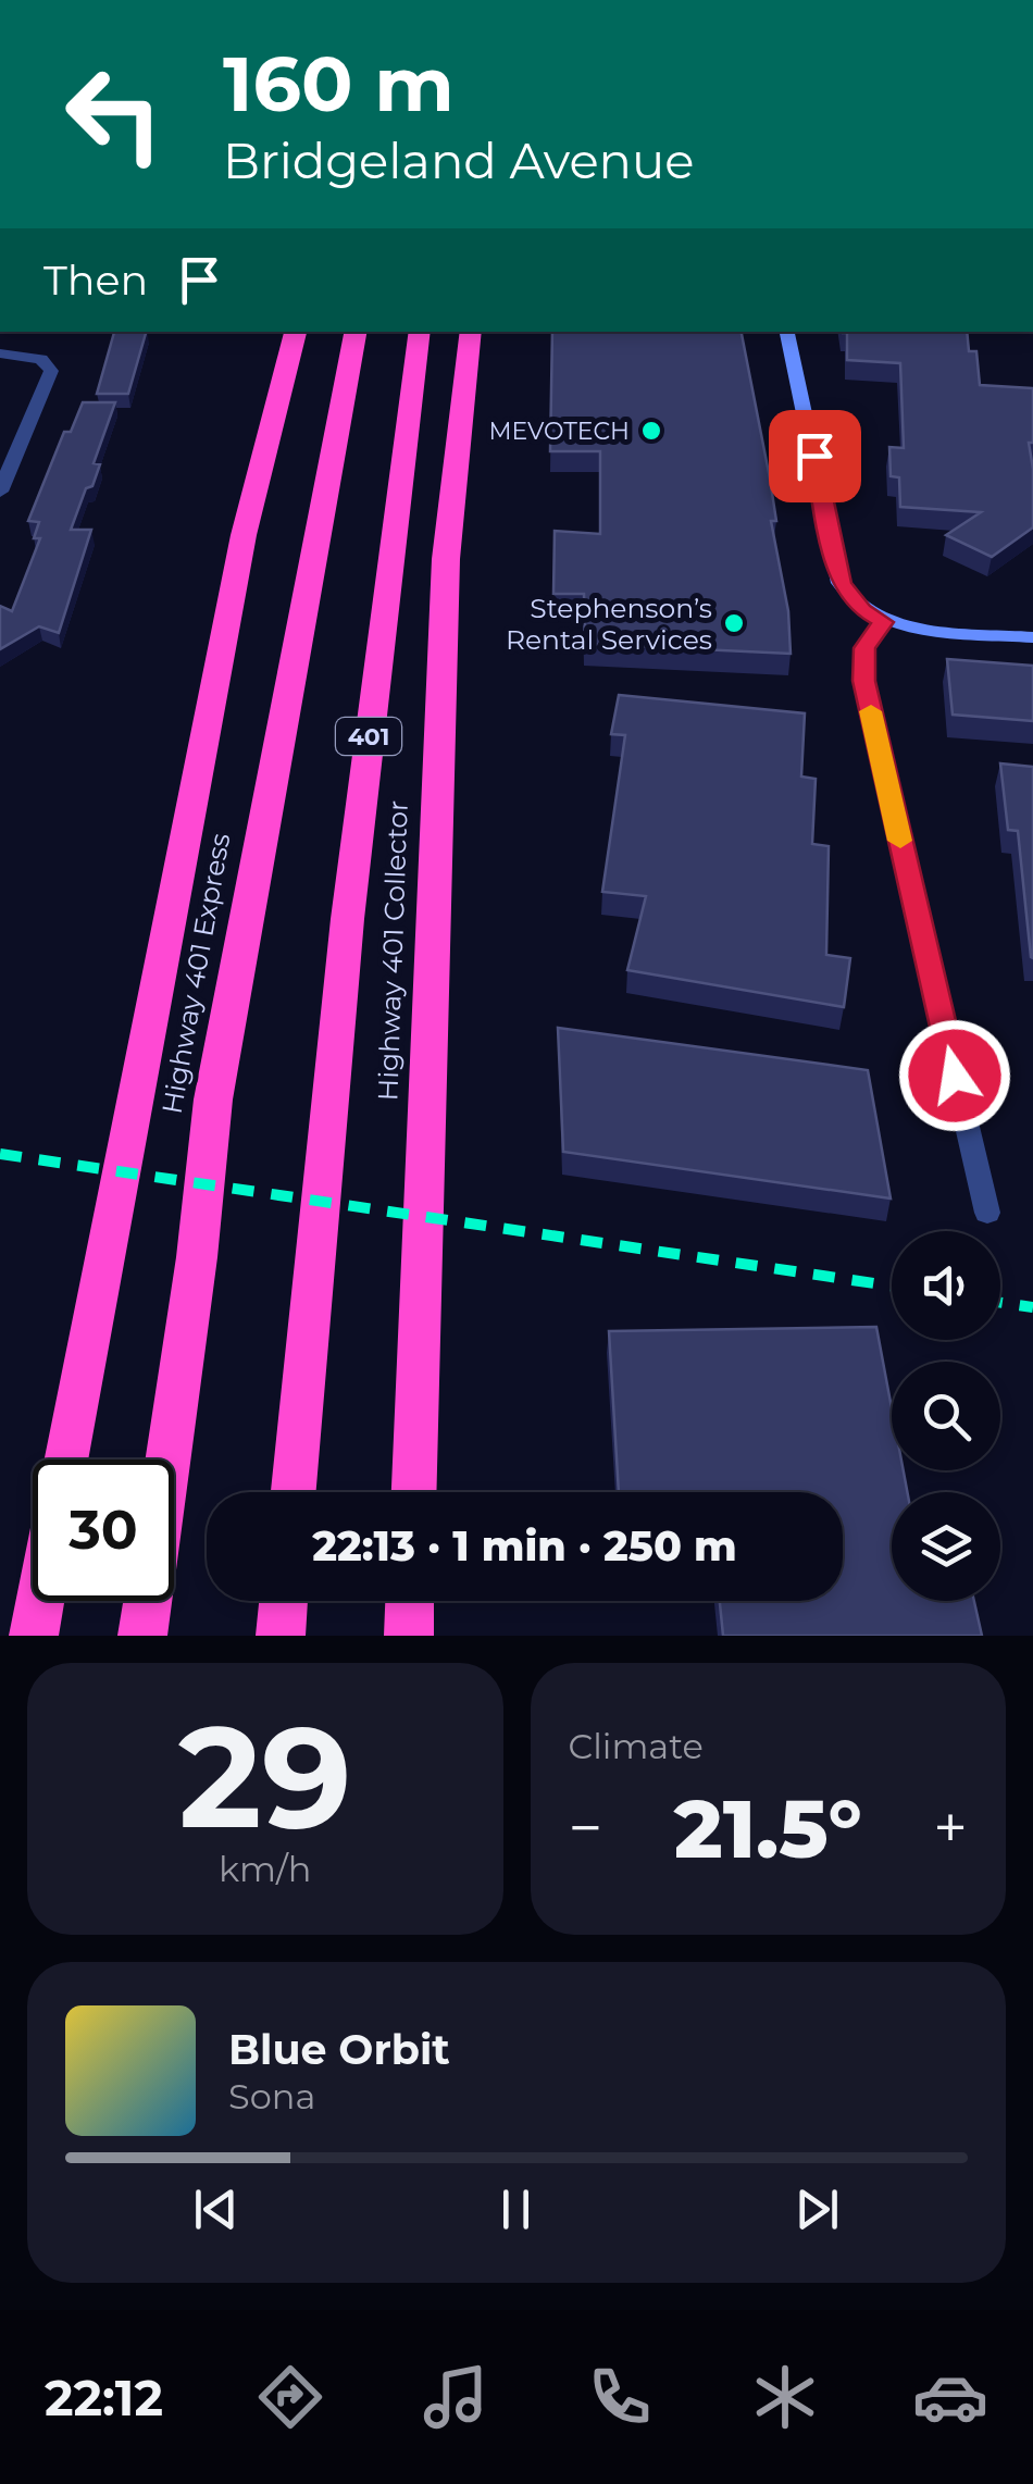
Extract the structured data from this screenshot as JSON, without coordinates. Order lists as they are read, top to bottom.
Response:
{
  "streets": {
    "highway": ["401", "Highway 401 Collector", "Highway 401 Express"]
  },
  "places": ["MEVOTECH", "Stephenson’s Rental Services"],
  "page": {
    "turn": ["160 m", "Bridgeland Avenue"],
    "then": "Then",
    "limit": "30",
    "trip": "22:13 · 1 min · 250 m",
    "tile": [
      ["29", "km/h"],
      "Climate"
    ],
    "heat": ["−", "21.5°", "+"],
    "song": ["Blue Orbit", "Sona"],
    "tabs": "22:12"
  }
}
